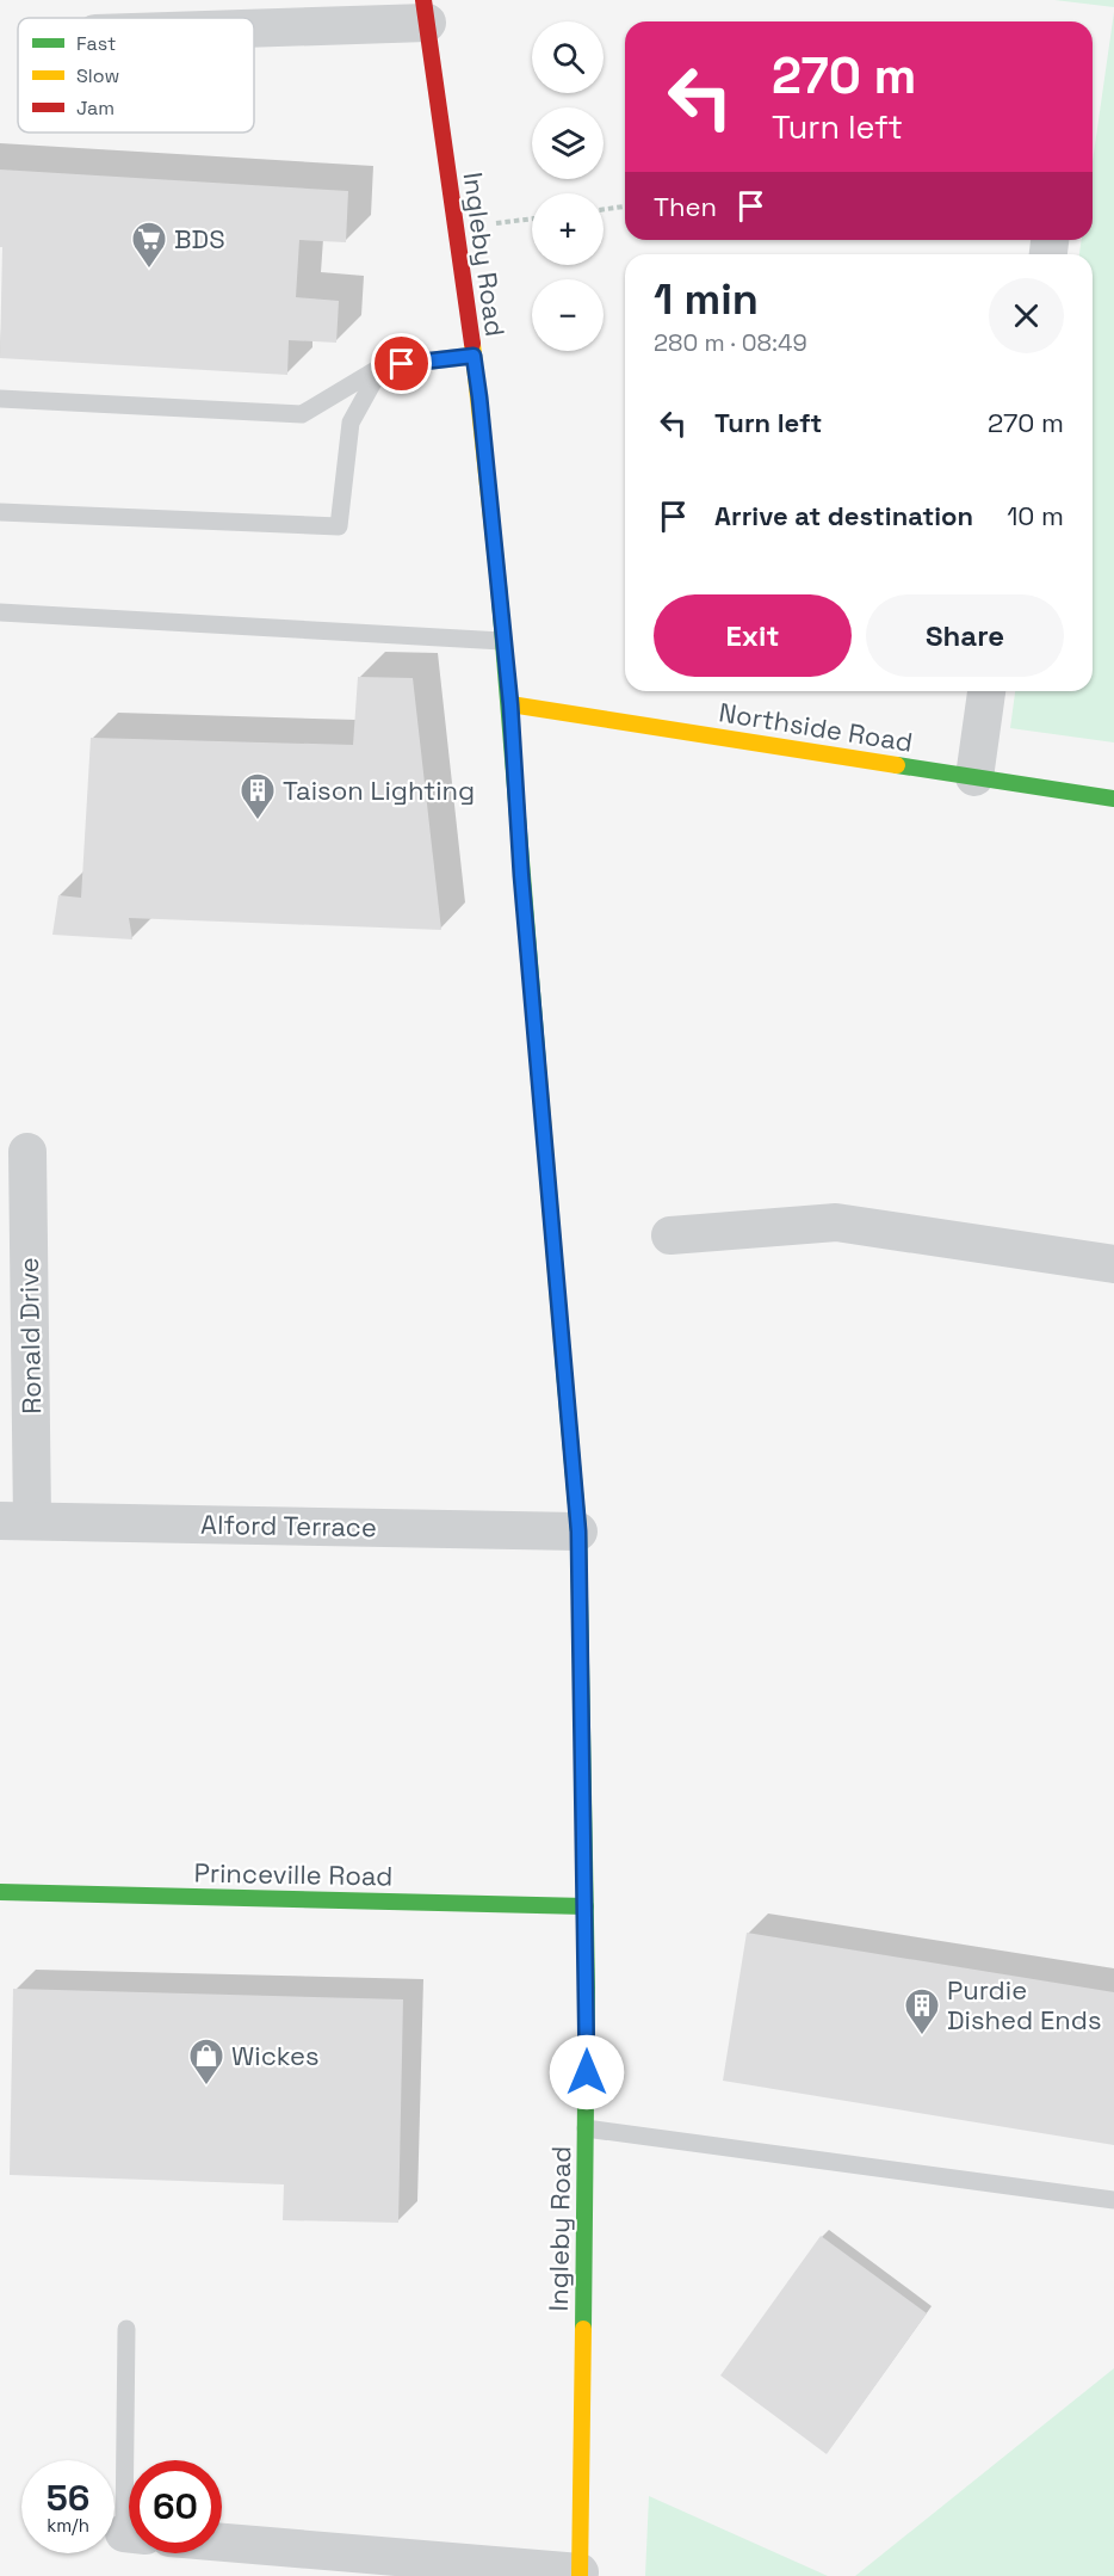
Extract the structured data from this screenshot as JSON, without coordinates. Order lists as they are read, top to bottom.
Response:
{
  "streets": {
    "main road": ["Ingleby Road", "Northside Road", "Princeville Road"],
    "street": ["Ronald Drive", "Alford Terrace"]
  },
  "crossings": [
    ["Ingleby Road", "Northside Road"],
    ["Ingleby Road", "Alford Terrace"],
    ["Ingleby Road", "Princeville Road"],
    ["Ronald Drive", "Alford Terrace"]
  ],
  "places": {
    "supermarket": ["BDS"],
    "building": ["Taison Lighting", "Purdie Dished Ends"],
    "shop": ["Wickes"]
  },
  "legend": ["Fast", "Slow", "Jam"],
  "page": {
    "map_buttons": ["+", "−"],
    "turn": ["270 m", "Turn left"],
    "then": "Then",
    "heading": ["1 min", "280 m · 08:49"],
    "list": [
      {
        "name": "Turn left",
        "value": "270 m"
      },
      {
        "name": "Arrive at destination",
        "value": "10 m"
      }
    ],
    "buttons": ["Exit", "Share"],
    "speed": "56 km/h",
    "limit": "60"
  }
}
